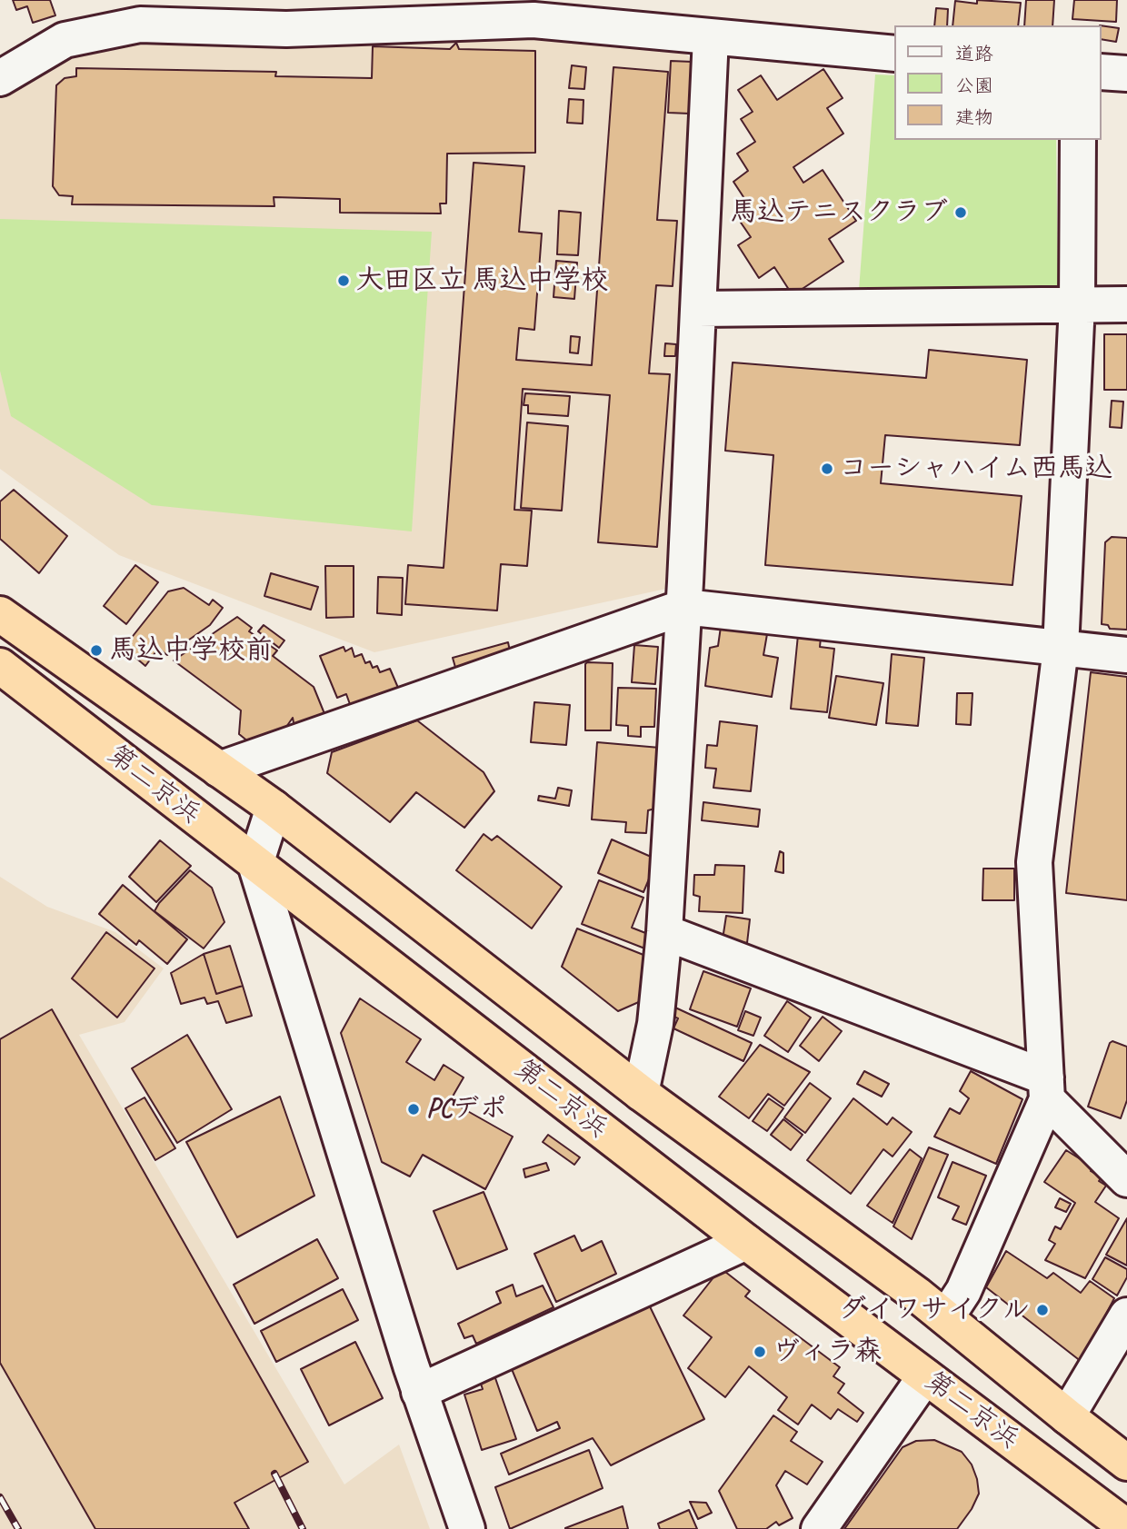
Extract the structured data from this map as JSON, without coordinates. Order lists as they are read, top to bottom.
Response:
{
  "streets": {
    "highway": ["第二京浜"]
  },
  "places": [
    "馬込テニスクラブ",
    "大田区立 馬込中学校",
    "コーシャハイム西馬込",
    "馬込中学校前",
    "PCデポ",
    "ダイワサイクル",
    "ヴィラ森"
  ],
  "legend": ["道路", "公園", "建物"]
}
